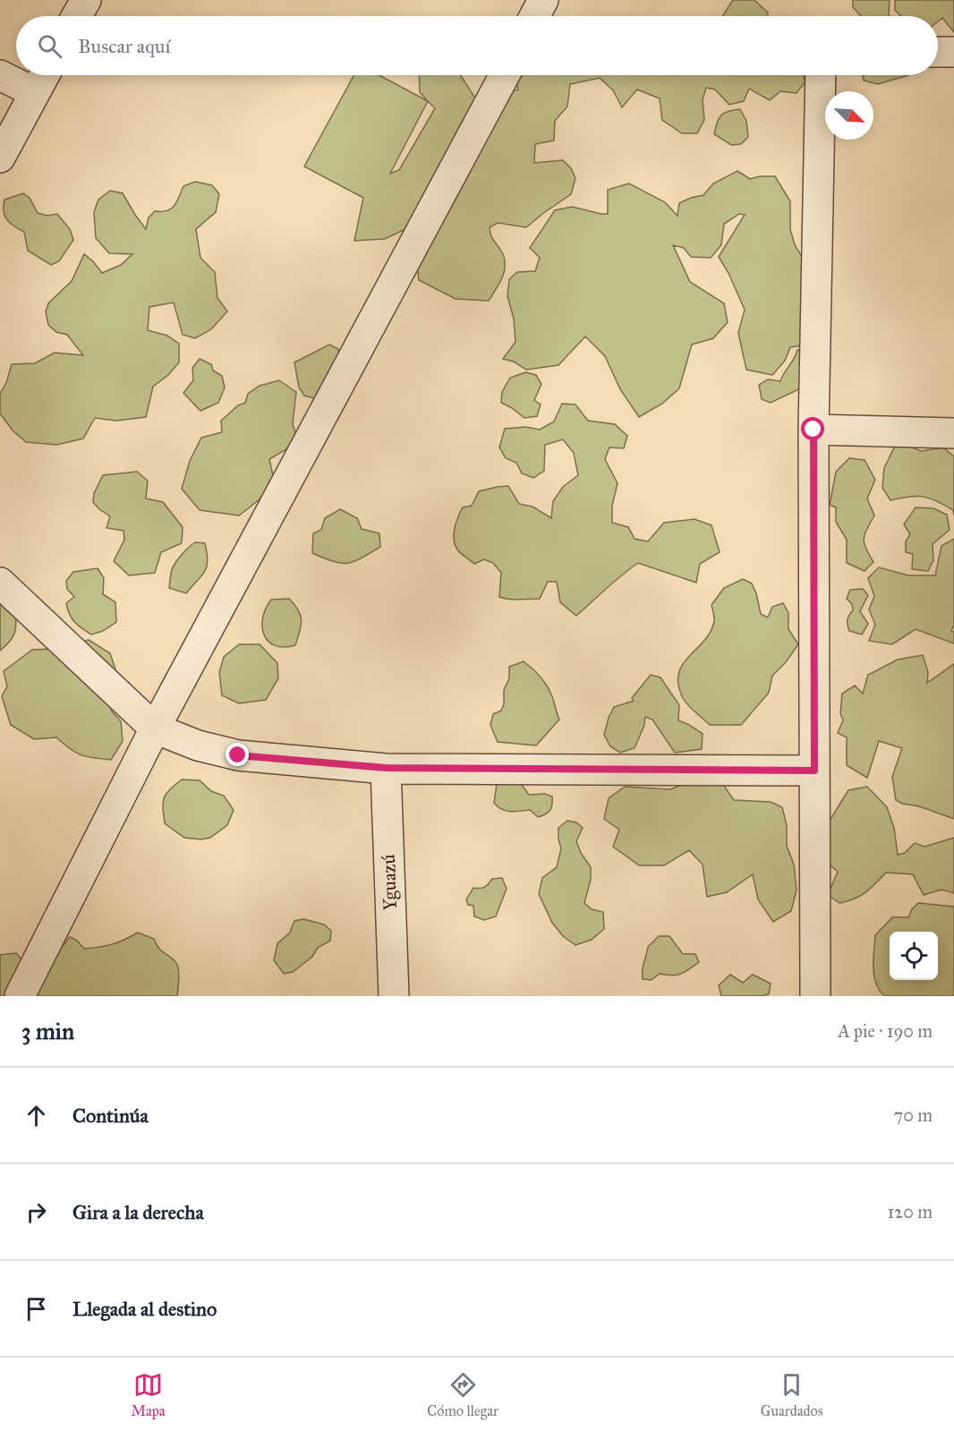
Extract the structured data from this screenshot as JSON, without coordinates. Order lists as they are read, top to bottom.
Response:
{
  "streets": {
    "street": ["Yguazú"]
  },
  "north": "bottom right",
  "page": {
    "search": "Buscar aquí",
    "heading": ["3 min", "A pie · 190 m"],
    "list": [
      ["Continúa", "70 m"],
      ["Gira a la derecha", "120 m"],
      "Llegada al destino"
    ],
    "nav": ["Mapa", "Cómo llegar", "Guardados"]
  }
}
